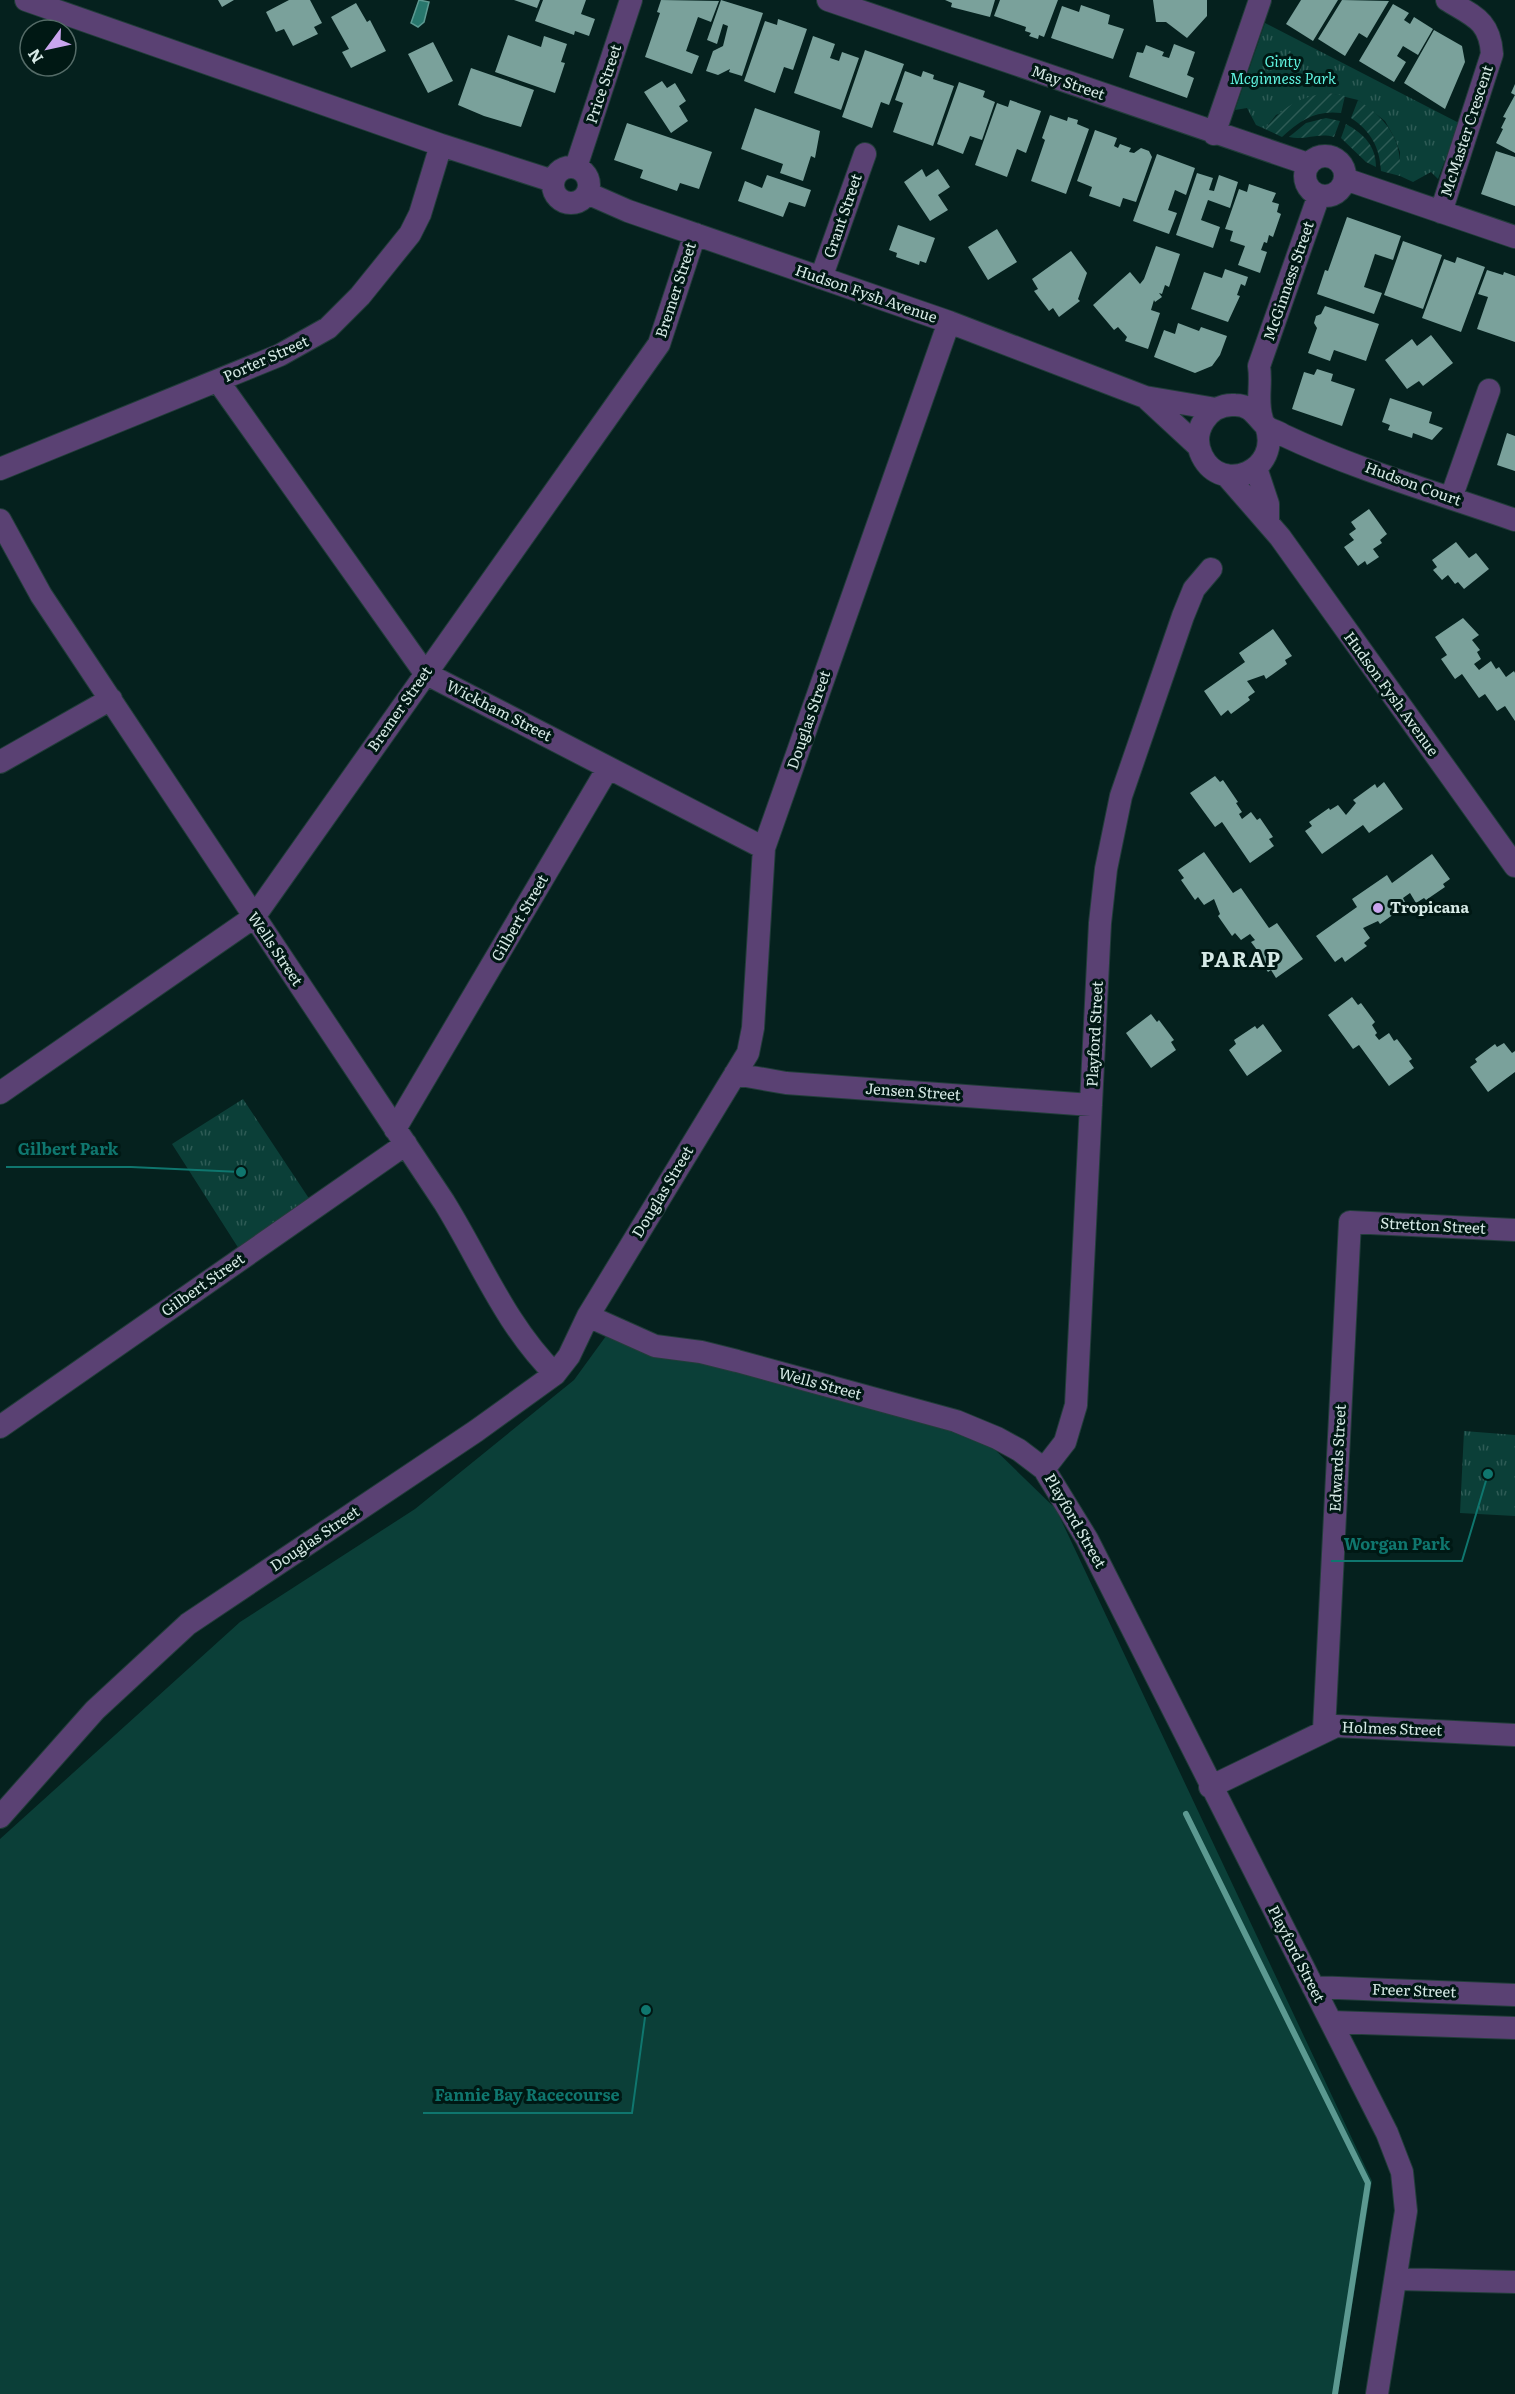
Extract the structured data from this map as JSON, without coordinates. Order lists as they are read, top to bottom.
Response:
{
  "streets": {
    "street": [
      "May Street",
      "Price Street",
      "McMaster Crescent",
      "Grant Street",
      "McGinness Street",
      "Bremer Street",
      "Hudson Fysh Avenue",
      "Porter Street",
      "Hudson Court",
      "Wickham Street",
      "Douglas Street",
      "Gilbert Street",
      "Wells Street",
      "Playford Street",
      "Jensen Street",
      "Stretton Street",
      "Edwards Street",
      "Holmes Street",
      "Freer Street"
    ]
  },
  "crossings": [
    ["May Street", "McGinness Street"],
    ["Price Street", "Hudson Fysh Avenue"],
    ["Grant Street", "Hudson Fysh Avenue"],
    ["Bremer Street", "Hudson Fysh Avenue"],
    ["Bremer Street", "Wickham Street"],
    ["Bremer Street", "Wells Street"],
    ["Hudson Fysh Avenue", "Hudson Court"],
    ["Hudson Fysh Avenue", "Douglas Street"],
    ["Porter Street", "Wickham Street"],
    ["Wickham Street", "Douglas Street"],
    ["Wickham Street", "Gilbert Street"],
    ["Douglas Street", "Wells Street"],
    ["Douglas Street", "Jensen Street"],
    ["Gilbert Street", "Wells Street"],
    ["Wells Street", "Playford Street"],
    ["Playford Street", "Jensen Street"],
    ["Playford Street", "Holmes Street"],
    ["Playford Street", "Freer Street"],
    ["Stretton Street", "Edwards Street"],
    ["Edwards Street", "Holmes Street"]
  ],
  "districts": ["PARAP"],
  "parks": ["Ginty Mcginness Park"],
  "places": [
    "Tropicana",
    "Gilbert Park",
    "Worgan Park",
    "Fannie Bay Racecourse"
  ],
  "north": "bottom left"
}
